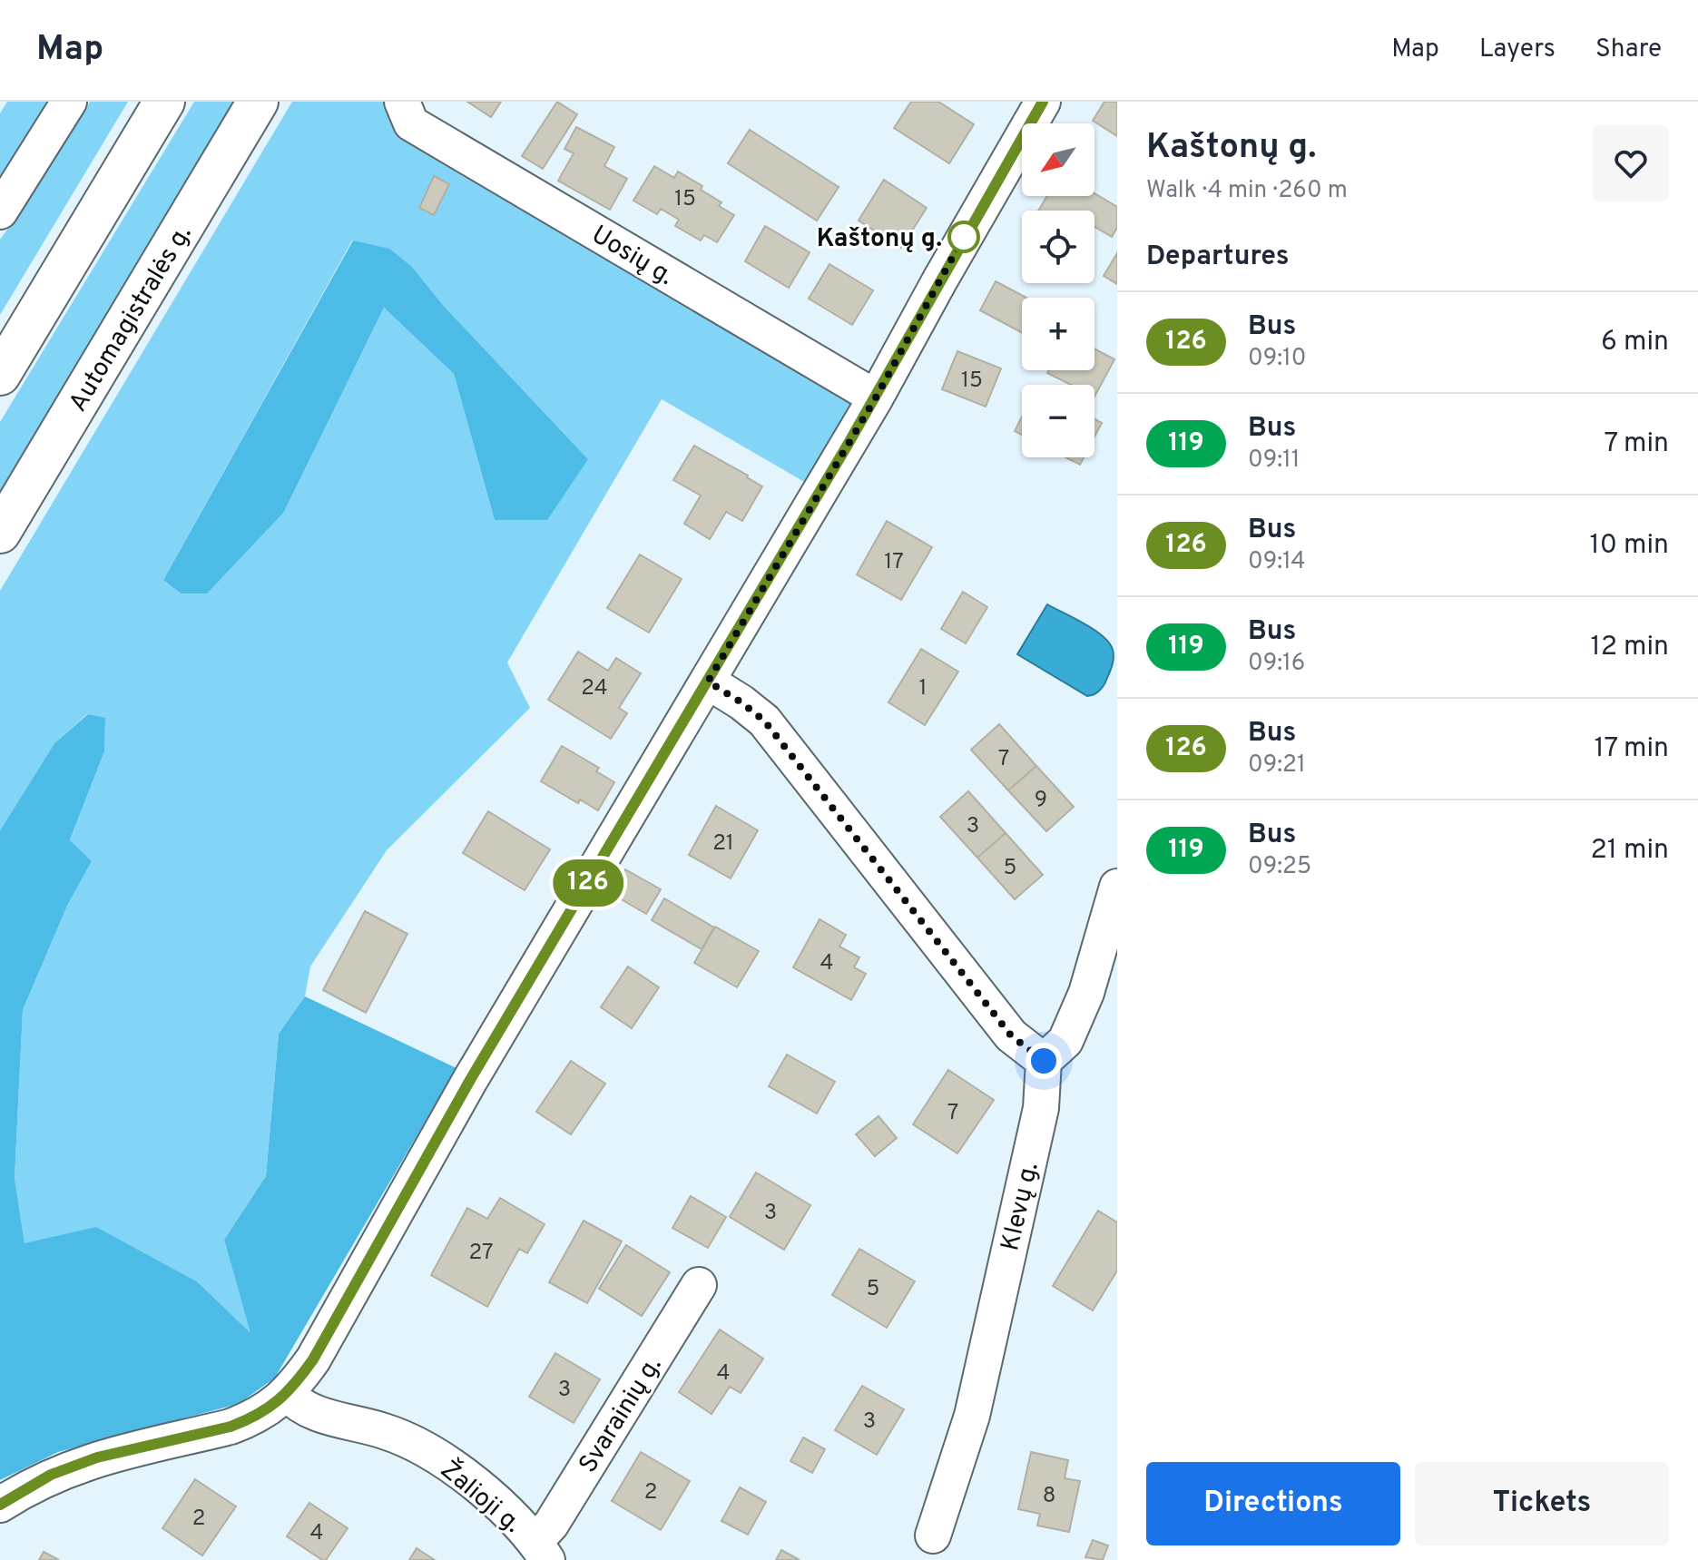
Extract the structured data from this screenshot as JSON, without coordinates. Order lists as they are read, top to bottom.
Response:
{
  "streets": {
    "highway": ["Automagistralės g."],
    "street": [
      "Uosių g.",
      "Klevų g.",
      "Svarainių g.",
      "Žalioji g."
    ]
  },
  "crossings": [
    ["Svarainių g.", "Žalioji g."]
  ],
  "places": ["Kaštonų g."],
  "lines": ["bus line 126"],
  "house_numbers": [
    "15",
    "15",
    "17",
    "24",
    "1",
    "7",
    "9",
    "3",
    "21",
    "5",
    "4",
    "7",
    "3",
    "27",
    "5",
    "4",
    "3",
    "3",
    "2",
    "8",
    "2",
    "4"
  ],
  "north": "bottom left",
  "page": {
    "header": "Map",
    "nav": ["Map", "Layers", "Share"],
    "on_map": "126",
    "heading": [
      ["Kaštonų g.", "Walk · 4 min · 260 m"],
      "Departures"
    ],
    "map_buttons": ["+", "−"],
    "list": [
      {
        "mark": "126",
        "name": "Bus",
        "note": "09:10",
        "value": "6 min"
      },
      {
        "mark": "119",
        "name": "Bus",
        "note": "09:11",
        "value": "7 min"
      },
      {
        "mark": "126",
        "name": "Bus",
        "note": "09:14",
        "value": "10 min"
      },
      {
        "mark": "119",
        "name": "Bus",
        "note": "09:16",
        "value": "12 min"
      },
      {
        "mark": "126",
        "name": "Bus",
        "note": "09:21",
        "value": "17 min"
      },
      {
        "mark": "119",
        "name": "Bus",
        "note": "09:25",
        "value": "21 min"
      }
    ],
    "buttons": ["Directions", "Tickets"]
  }
}
